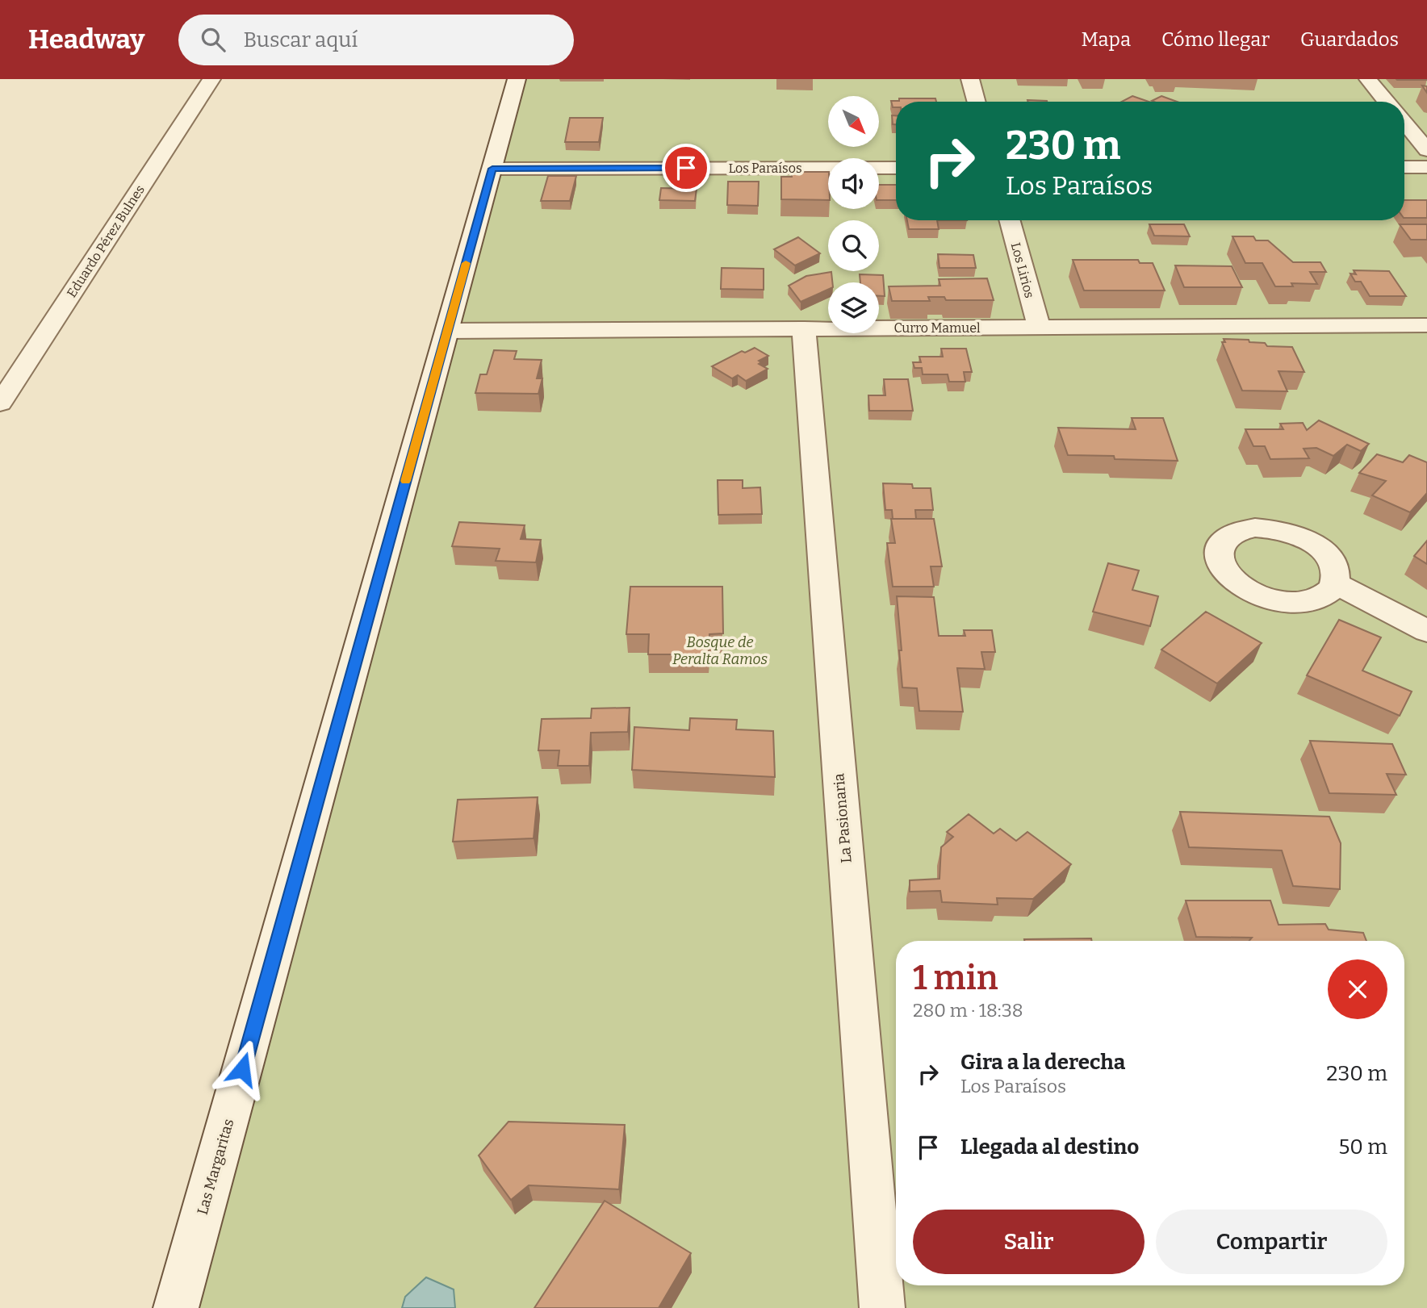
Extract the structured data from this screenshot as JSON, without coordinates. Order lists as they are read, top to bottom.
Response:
{
  "streets": {
    "street": [
      "Los Paraísos",
      "Eduardo Pérez Bulnes",
      "Los Lirios",
      "Curro Mamuel",
      "La Pasionaria",
      "Las Margaritas"
    ]
  },
  "crossings": [
    ["Los Paraísos", "Las Margaritas"],
    ["Los Lirios", "Curro Mamuel"],
    ["Curro Mamuel", "La Pasionaria"],
    ["Curro Mamuel", "Las Margaritas"]
  ],
  "parks": ["Bosque de Peralta Ramos"],
  "north": "bottom right",
  "page": {
    "header": "Headway",
    "search": "Buscar aquí",
    "nav": ["Mapa", "Cómo llegar", "Guardados"],
    "turn": ["230 m", "Los Paraísos"],
    "heading": ["1 min", "280 m · 18:38"],
    "list": [
      {
        "name": "Gira a la derecha",
        "note": "Los Paraísos",
        "value": "230 m"
      },
      {
        "name": "Llegada al destino",
        "value": "50 m"
      }
    ],
    "buttons": ["Salir", "Compartir"]
  }
}
